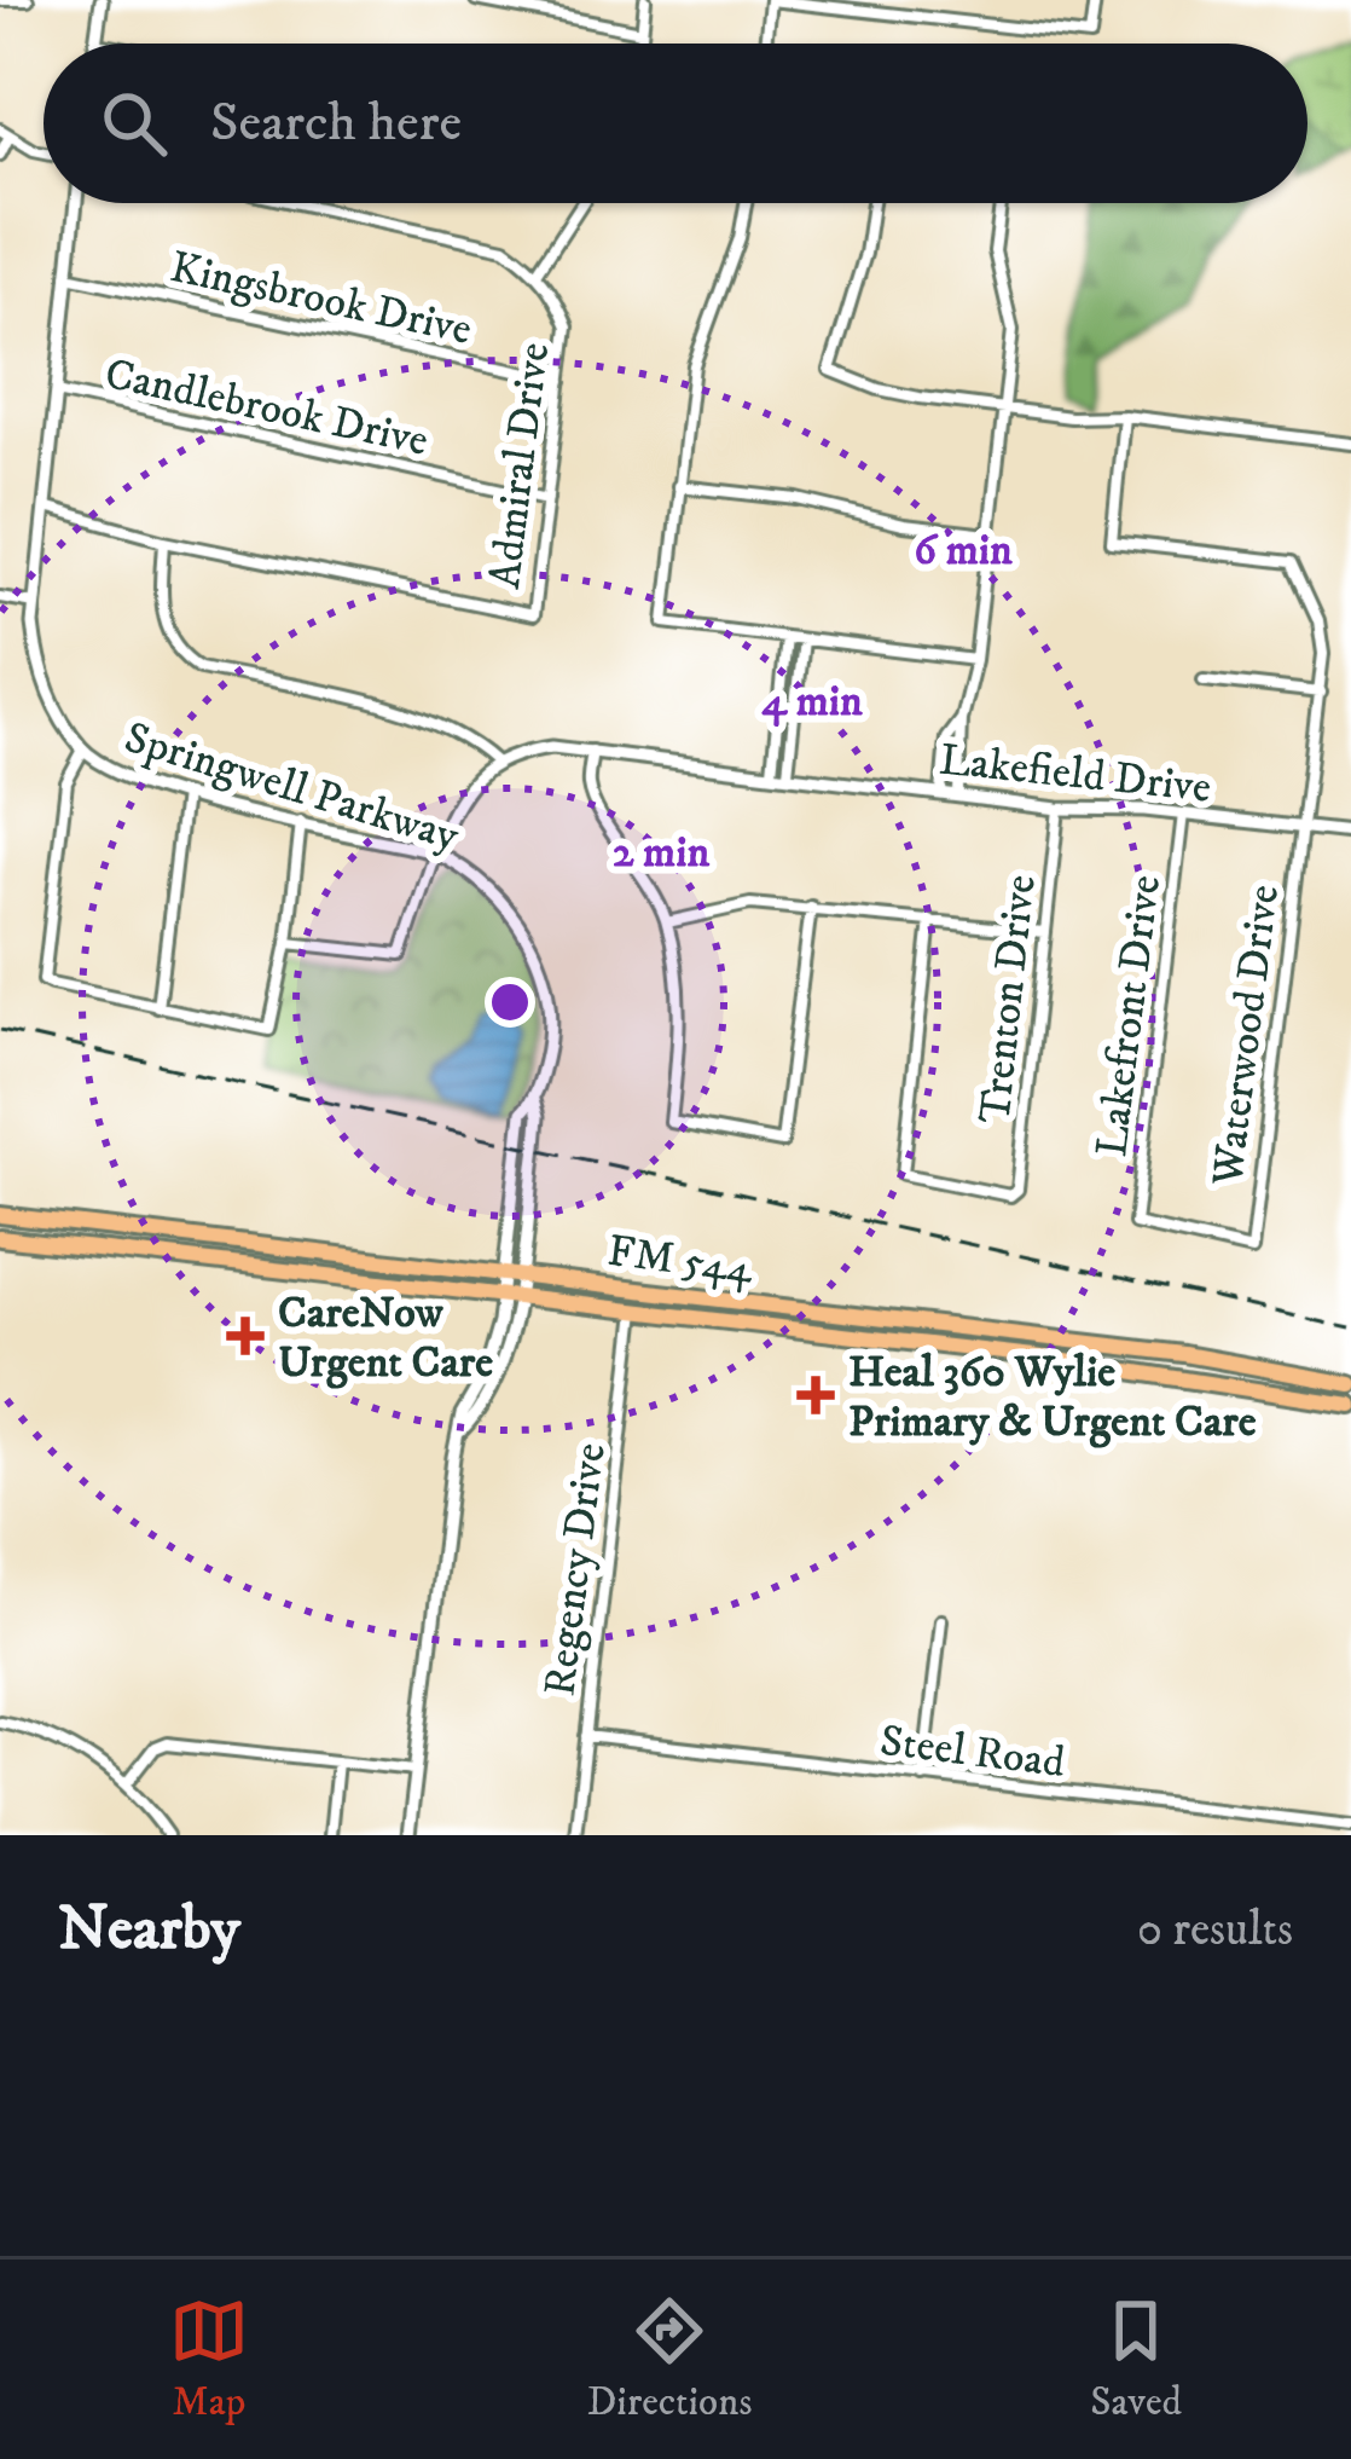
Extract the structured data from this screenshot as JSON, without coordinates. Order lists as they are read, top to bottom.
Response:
{
  "streets": {
    "main road": ["FM 544"],
    "street": [
      "Kingsbrook Drive",
      "Candlebrook Drive",
      "Admiral Drive",
      "Lakefield Drive",
      "Springwell Parkway",
      "Trenton Drive",
      "Lakefront Drive",
      "Waterwood Drive",
      "Regency Drive",
      "Steel Road"
    ]
  },
  "crossings": [
    ["Kingsbrook Drive", "Admiral Drive"],
    ["Kingsbrook Drive", "Springwell Parkway"],
    ["Candlebrook Drive", "Admiral Drive"],
    ["Candlebrook Drive", "Springwell Parkway"],
    ["Lakefield Drive", "Trenton Drive"],
    ["Lakefield Drive", "Lakefront Drive"],
    ["Lakefield Drive", "Waterwood Drive"],
    ["Springwell Parkway", "FM 544"],
    ["Lakefront Drive", "Waterwood Drive"],
    ["FM 544", "Regency Drive"],
    ["Regency Drive", "Steel Road"]
  ],
  "places": {
    "health": ["CareNow Urgent Care", "Heal 360 Wylie Primary & Urgent Care"]
  },
  "page": {
    "search": "Search here",
    "heading": ["Nearby", "0 results"],
    "nav": ["Map", "Directions", "Saved"]
  },
  "rings": ["6 min", "4 min", "2 min"]
}
